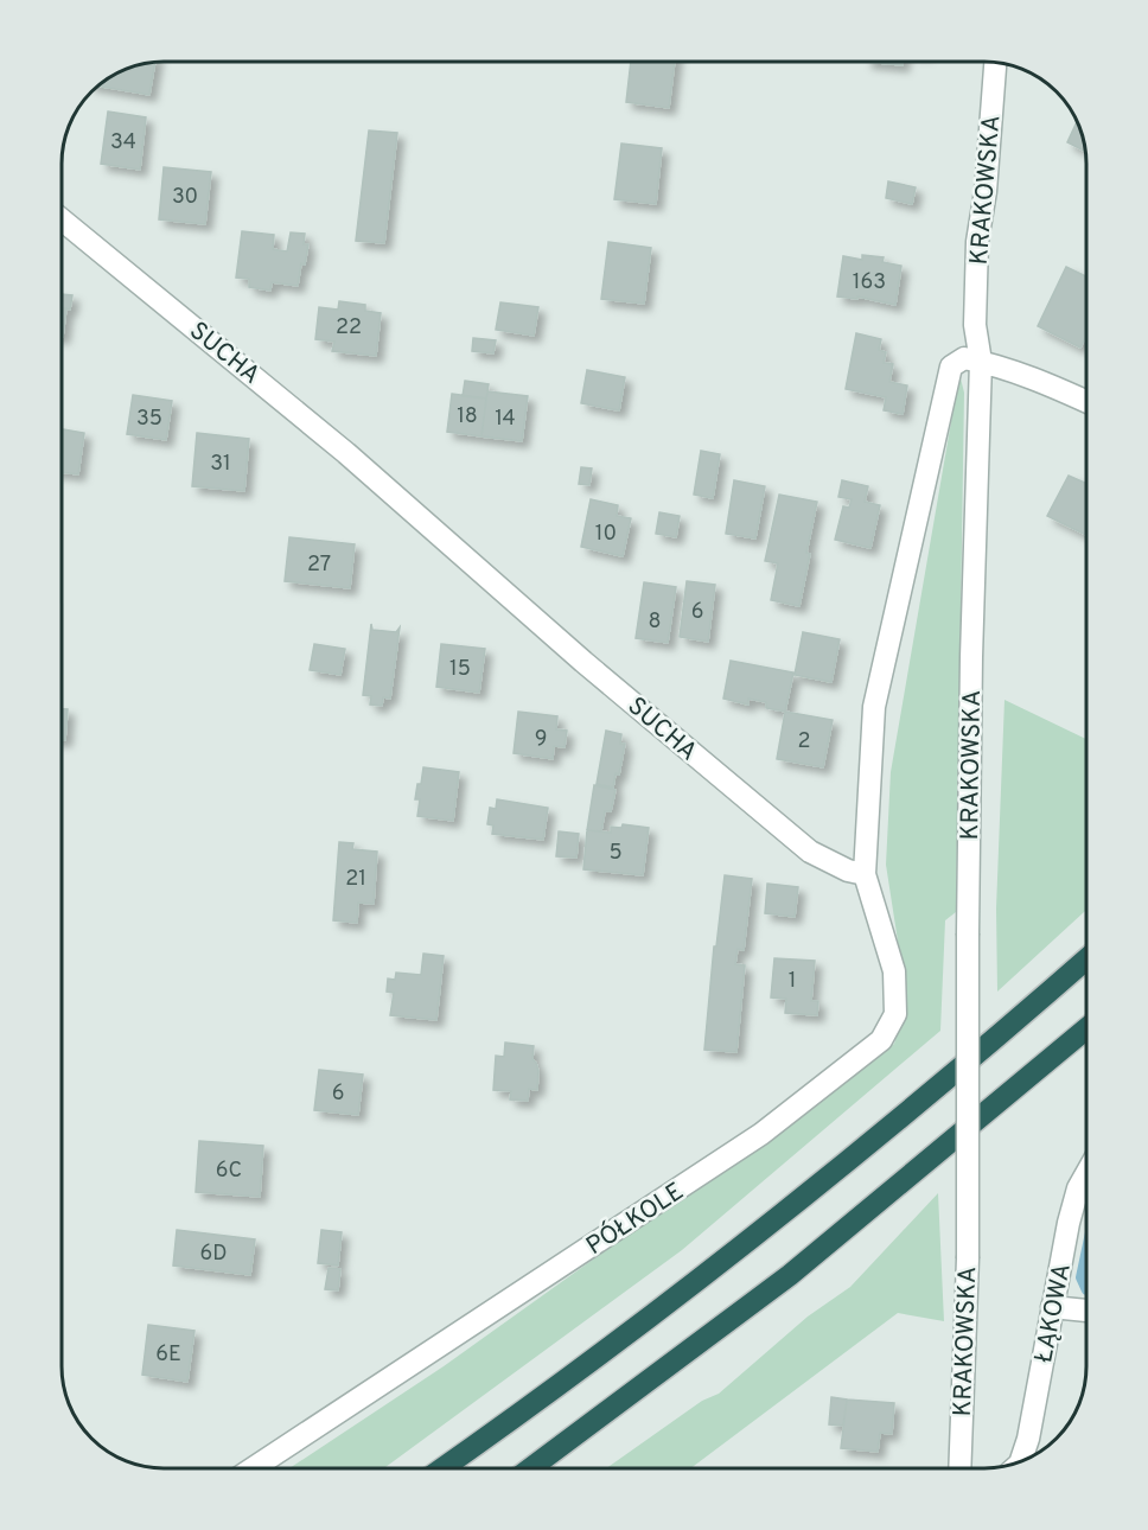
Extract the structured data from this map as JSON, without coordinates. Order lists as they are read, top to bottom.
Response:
{
  "streets": {
    "street": [
      "KRAKOWSKA",
      "SUCHA",
      "PÓŁKOLE",
      "ŁĄKOWA"
    ]
  },
  "crossings": [
    ["SUCHA", "PÓŁKOLE"]
  ],
  "house_numbers": [
    "34",
    "30",
    "163",
    "22",
    "18",
    "35",
    "14",
    "31",
    "10",
    "27",
    "6",
    "8",
    "15",
    "9",
    "2",
    "5",
    "21",
    "1",
    "6",
    "6C",
    "6D",
    "6E"
  ]
}
